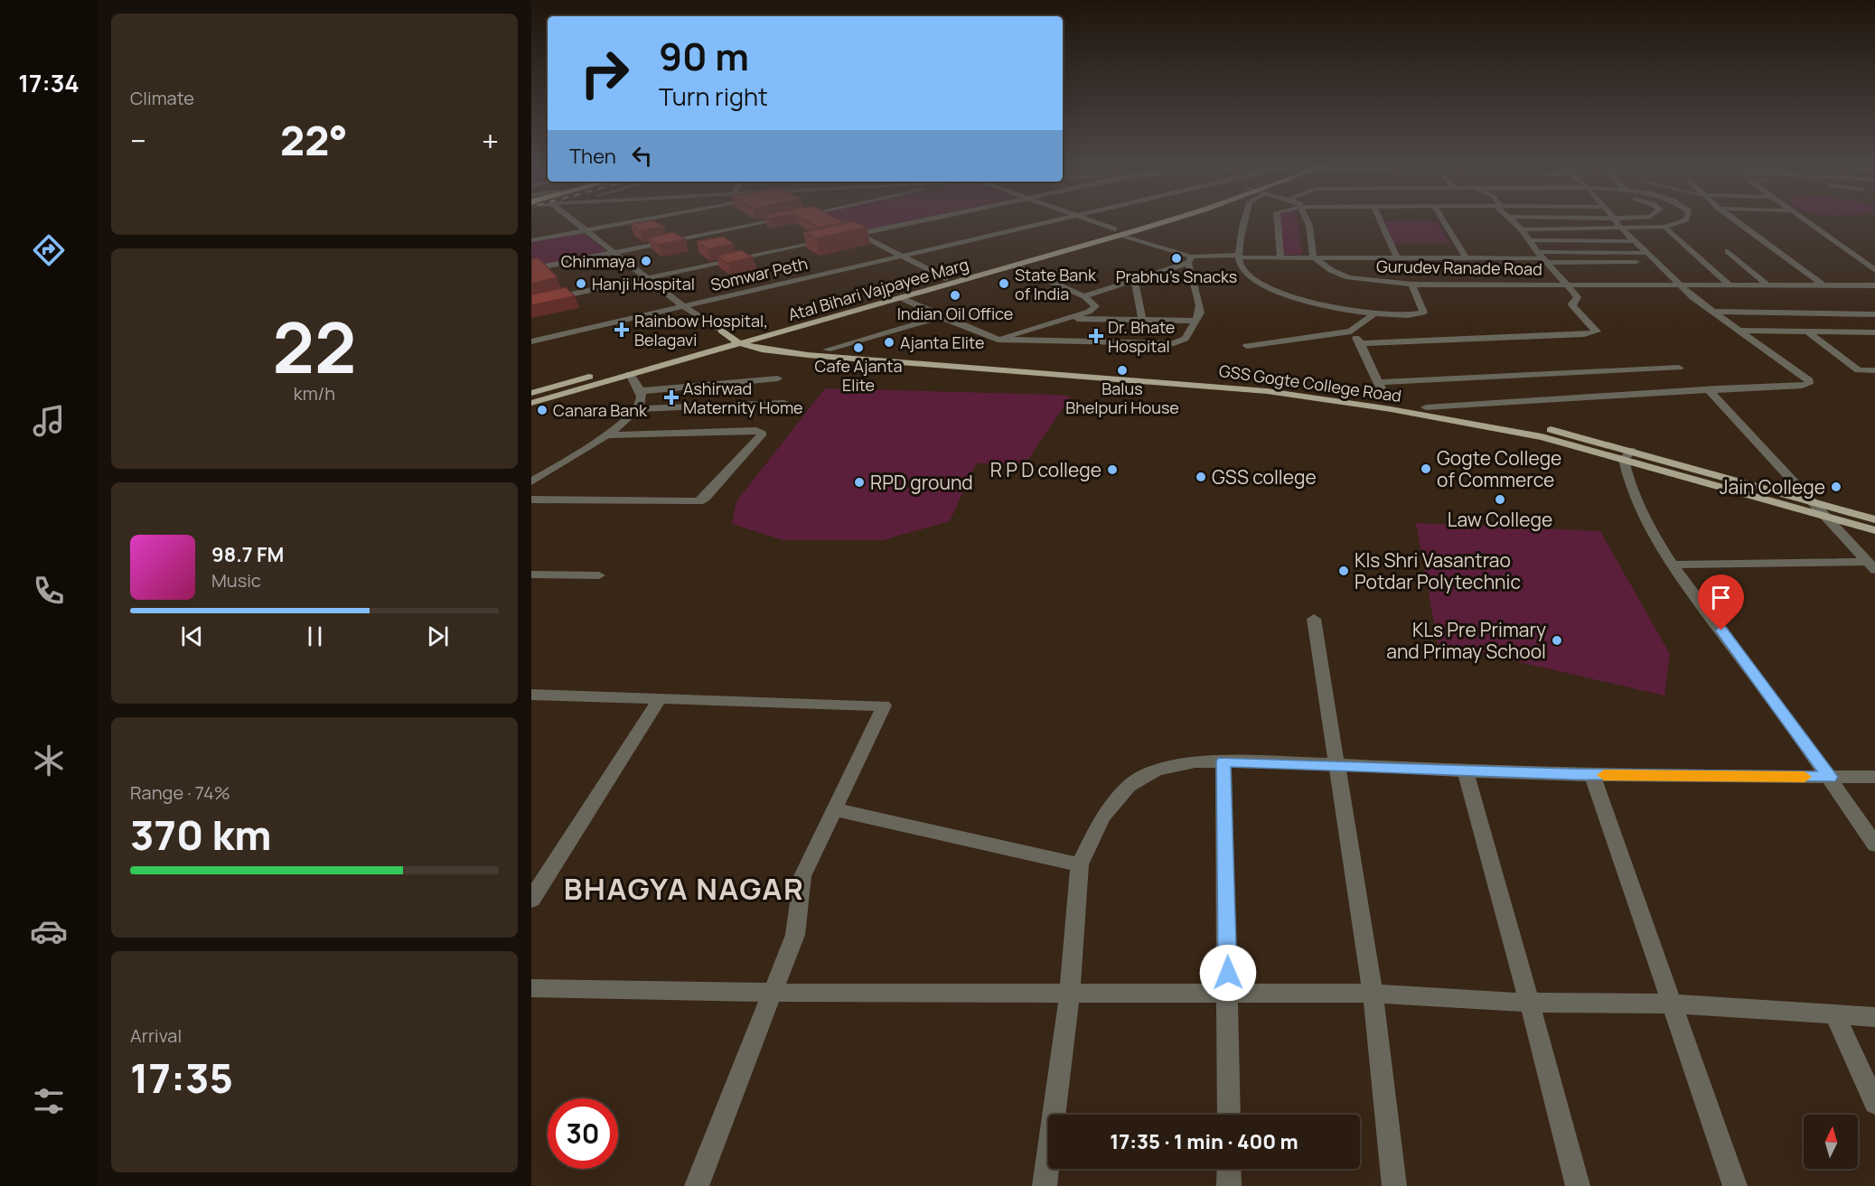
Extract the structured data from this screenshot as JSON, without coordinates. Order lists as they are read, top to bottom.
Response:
{
  "streets": {
    "main road": ["Atal Bihari Vajpayee Marg", "GSS Gogte College Road"],
    "street": ["Gurudev Ranade Road", "Somwar Peth"]
  },
  "crossings": [
    ["Atal Bihari Vajpayee Marg", "GSS Gogte College Road"]
  ],
  "districts": ["BHAGYA NAGAR"],
  "places": {
    "other": [
      "Prabhu's Snacks",
      "Chinmaya",
      "Hanji Hospital",
      "State Bank of India",
      "Indian Oil Office",
      "Ajanta Elite",
      "Cafe Ajanta Elite",
      "Balus Bhelpuri House",
      "Canara Bank",
      "Gogte College of Commerce",
      "R P D college",
      "GSS college",
      "RPD ground",
      "Jain College",
      "Law College",
      "Kls Shri Vasantrao Potdar Polytechnic",
      "KLs Pre Primary and Primay School"
    ],
    "health": ["Rainbow Hospital, Belagavi", "Dr. Bhate Hospital", "Ashirwad Maternity Home"]
  },
  "north": "top",
  "page": {
    "tabs": "17:34",
    "tile": [
      "Climate",
      ["22", "km/h"],
      ["Range · 74%", "370 km"],
      ["Arrival", "17:35"]
    ],
    "turn": ["90 m", "Turn right"],
    "heat": ["−", "22°", "+"],
    "then": "Then",
    "song": ["98.7 FM", "Music"],
    "limit": "30",
    "trip": "17:35 · 1 min · 400 m"
  }
}
